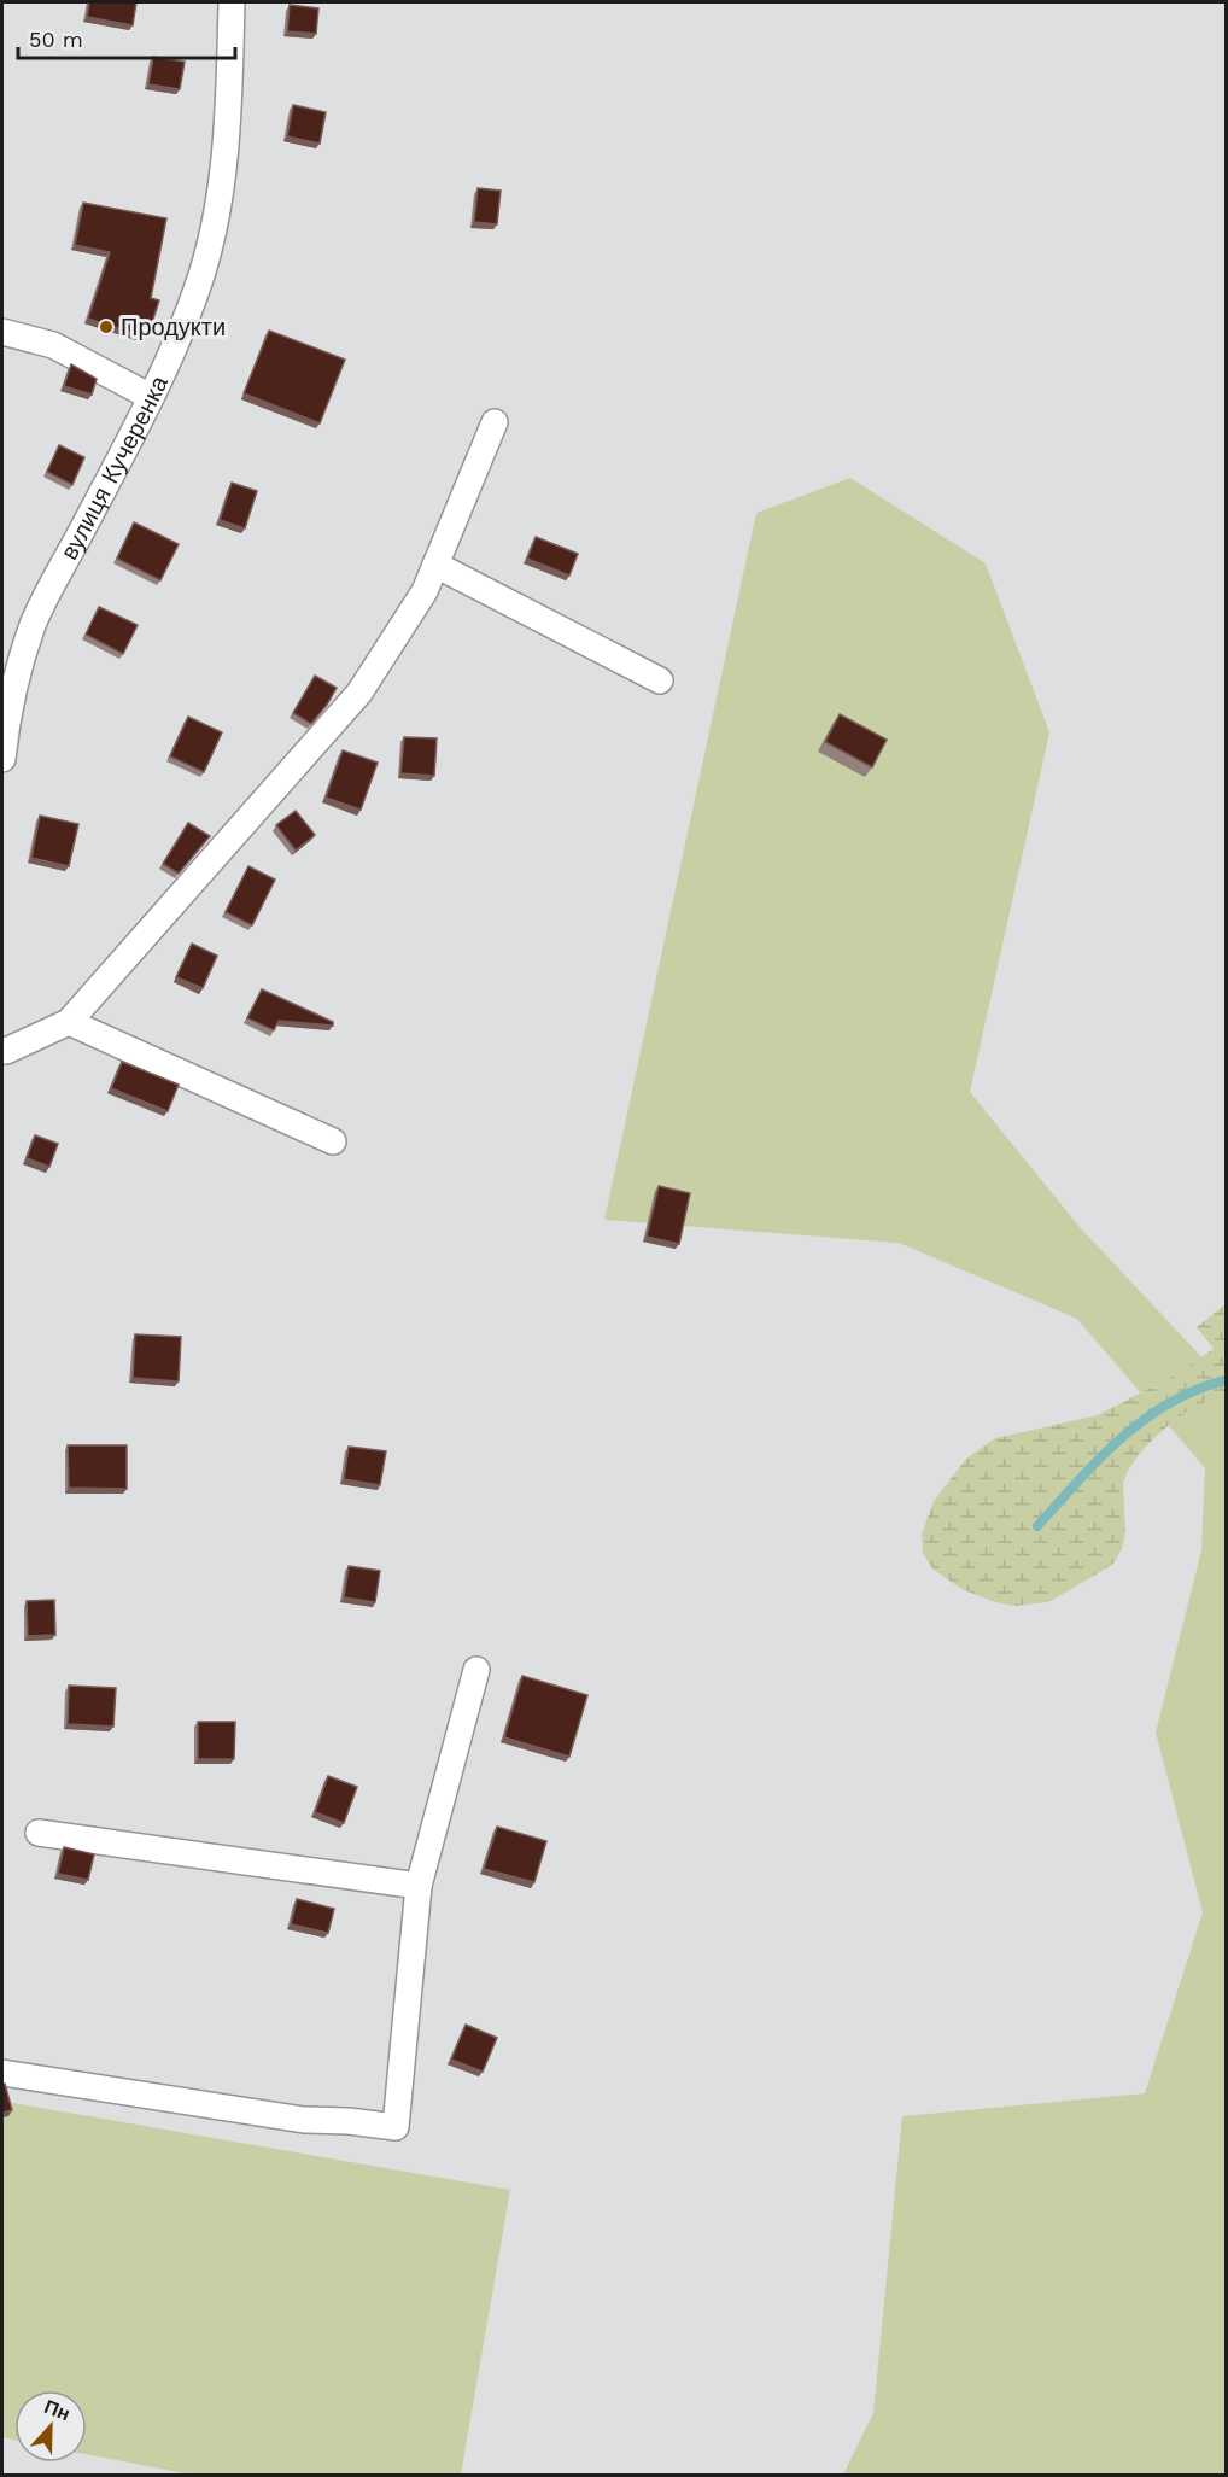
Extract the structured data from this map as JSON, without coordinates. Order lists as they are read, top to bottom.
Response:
{
  "streets": {
    "street": ["вулиця Кучеренка"]
  },
  "places": ["Продукти"],
  "scale_bar": "50 m",
  "north": "top"
}
